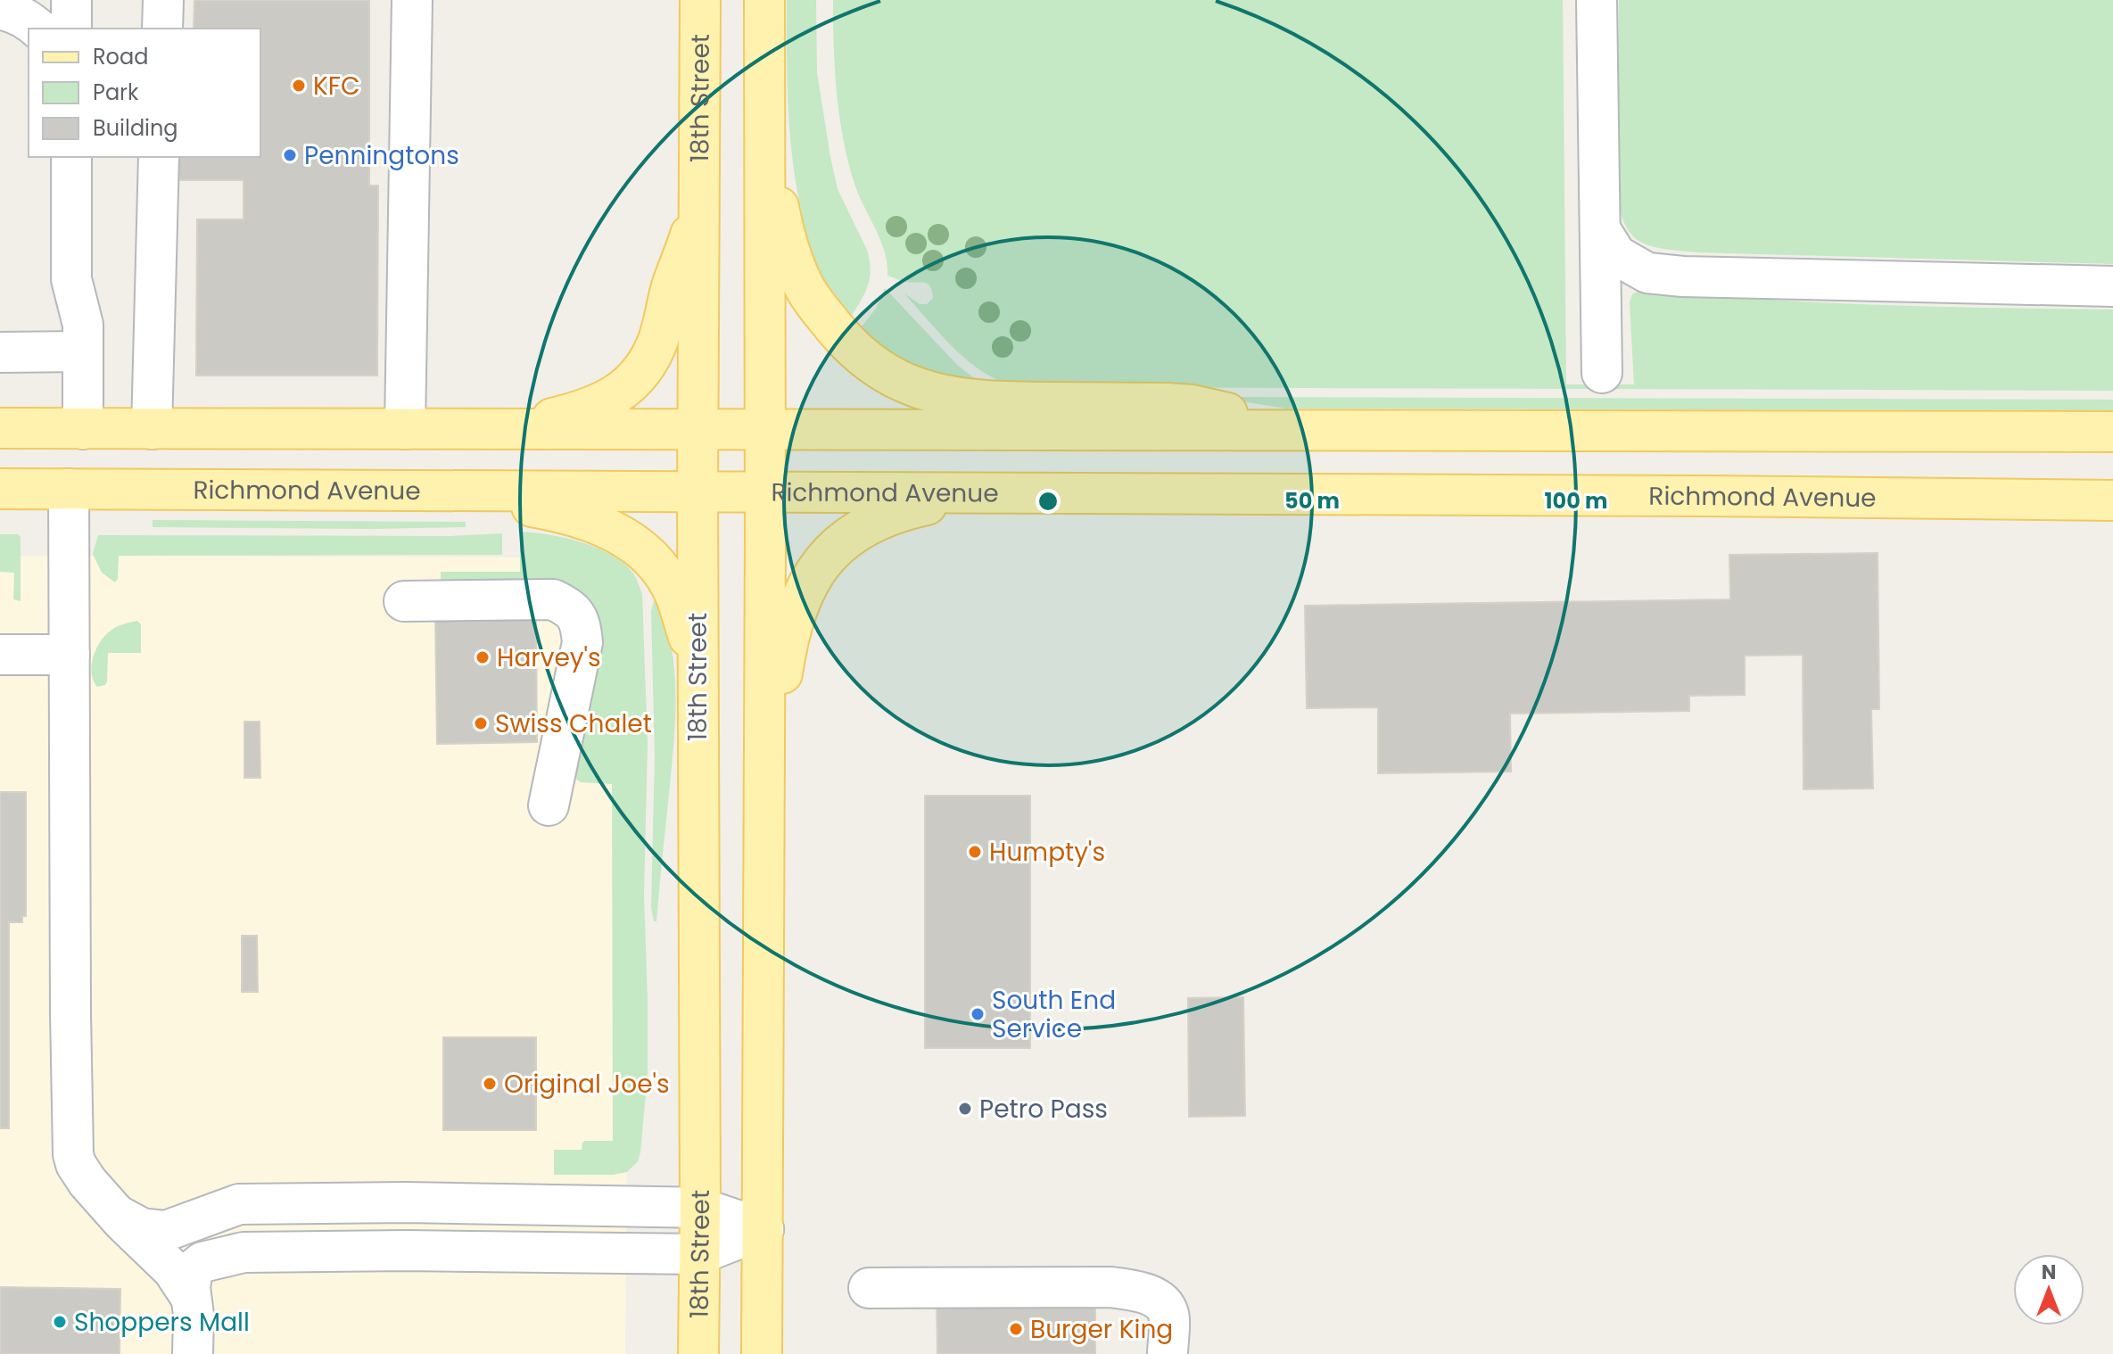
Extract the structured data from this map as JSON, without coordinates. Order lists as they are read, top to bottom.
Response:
{
  "streets": {
    "main road": ["18th Street", "Richmond Avenue"]
  },
  "crossings": [
    ["18th Street", "Richmond Avenue"]
  ],
  "places": [
    "KFC",
    "Penningtons",
    "Harvey's",
    "Swiss Chalet",
    "Humpty's",
    "South End Service",
    "Original Joe's",
    "Petro Pass",
    "Shoppers Mall",
    "Burger King"
  ],
  "legend": ["Road", "Park", "Building"],
  "north": "top",
  "rings": ["50 m", "100 m"]
}
